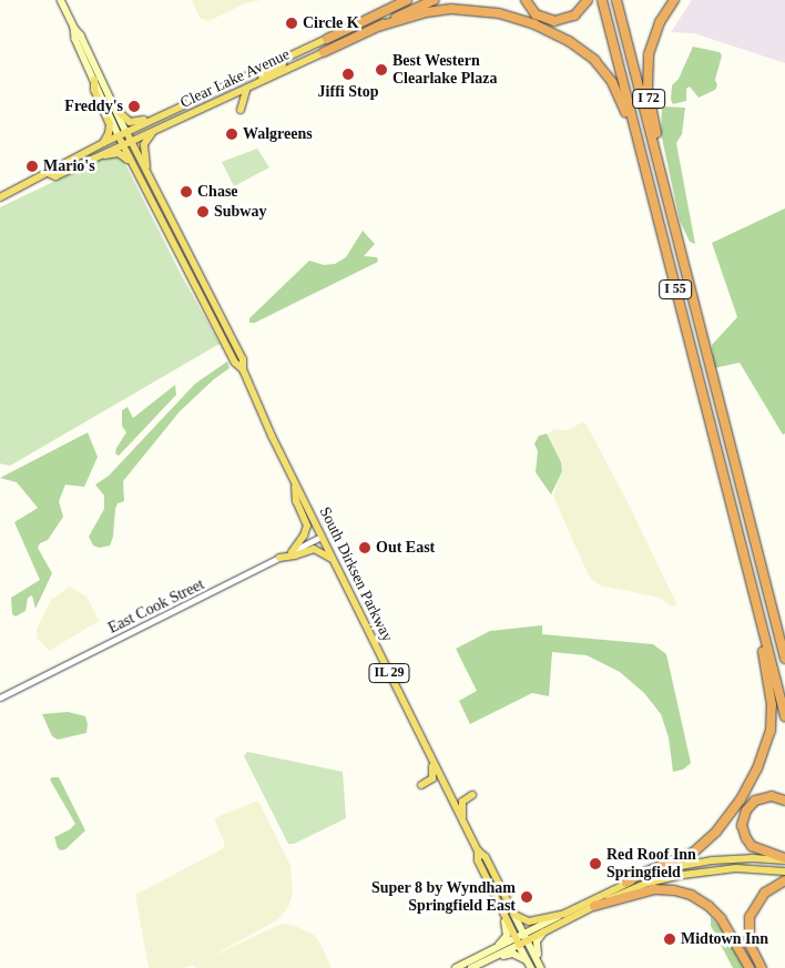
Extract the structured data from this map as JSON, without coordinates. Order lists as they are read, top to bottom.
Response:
{
  "streets": {
    "highway": ["Clear Lake Avenue", "I 72", "I 55"],
    "main road": ["South Dirksen Parkway", "IL 29"],
    "street": ["East Cook Street"]
  },
  "crossings": [
    ["Clear Lake Avenue", "South Dirksen Parkway"],
    ["Clear Lake Avenue", "IL 29"],
    ["I 72", "I 55"],
    ["South Dirksen Parkway", "East Cook Street"],
    ["South Dirksen Parkway", "IL 29"]
  ],
  "places": [
    "Circle K",
    "Best Western Clearlake Plaza",
    "Jiffi Stop",
    "Freddy's",
    "Walgreens",
    "Mario's",
    "Chase",
    "Subway",
    "Out East",
    "Red Roof Inn Springfield",
    "Super 8 by Wyndham Springfield East",
    "Midtown Inn"
  ]
}
